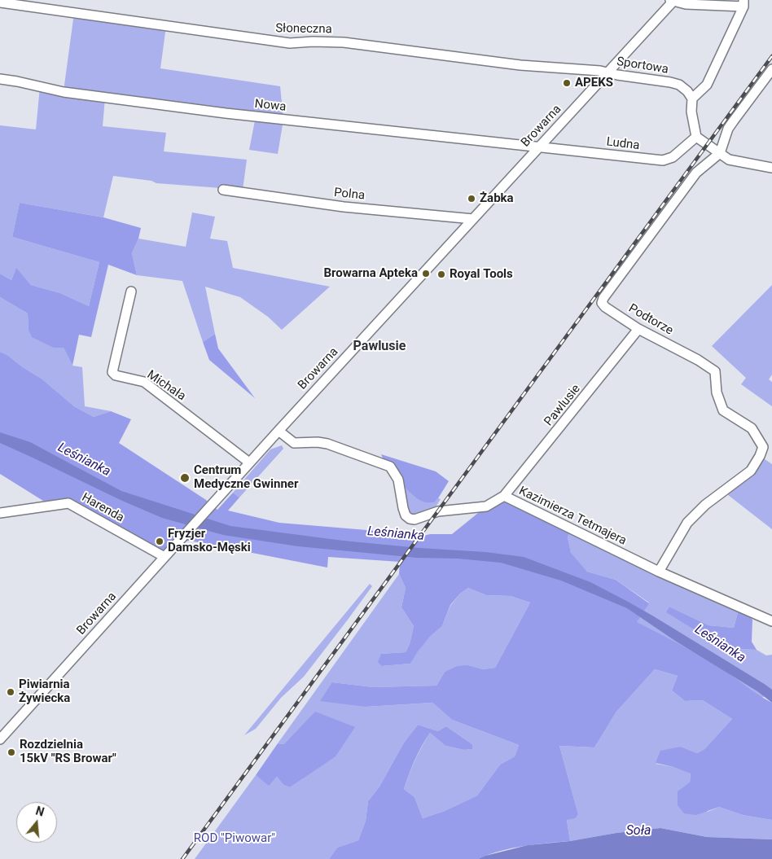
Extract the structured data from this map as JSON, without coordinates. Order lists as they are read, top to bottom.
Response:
{
  "streets": {
    "street": [
      "Słoneczna",
      "Sportowa",
      "Nowa",
      "Browarna",
      "Ludna",
      "Polna",
      "Podtorze",
      "Michała",
      "Pawlusie",
      "Harenda",
      "Kazimierza Tetmajera"
    ]
  },
  "crossings": [
    ["Słoneczna", "Sportowa"],
    ["Słoneczna", "Browarna"],
    ["Sportowa", "Browarna"],
    ["Nowa", "Browarna"],
    ["Nowa", "Ludna"],
    ["Browarna", "Ludna"],
    ["Browarna", "Polna"],
    ["Browarna", "Michała"],
    ["Browarna", "Harenda"],
    ["Browarna", "Kazimierza Tetmajera"],
    ["Podtorze", "Pawlusie"],
    ["Podtorze", "Kazimierza Tetmajera"],
    ["Pawlusie", "Kazimierza Tetmajera"]
  ],
  "districts": ["Pawlusie"],
  "water": ["Leśnianka", "Soła"],
  "parks": ["ROD \"Piwowar\""],
  "places": [
    "APEKS",
    "Żabka",
    "Browarna Apteka",
    "Royal Tools",
    "Centrum Medyczne Gwinner",
    "Fryzjer Damsko-Męski",
    "Piwiarnia Żywiecka",
    "Rozdzielnia 15kV \"RS Browar\""
  ],
  "north": "top"
}
